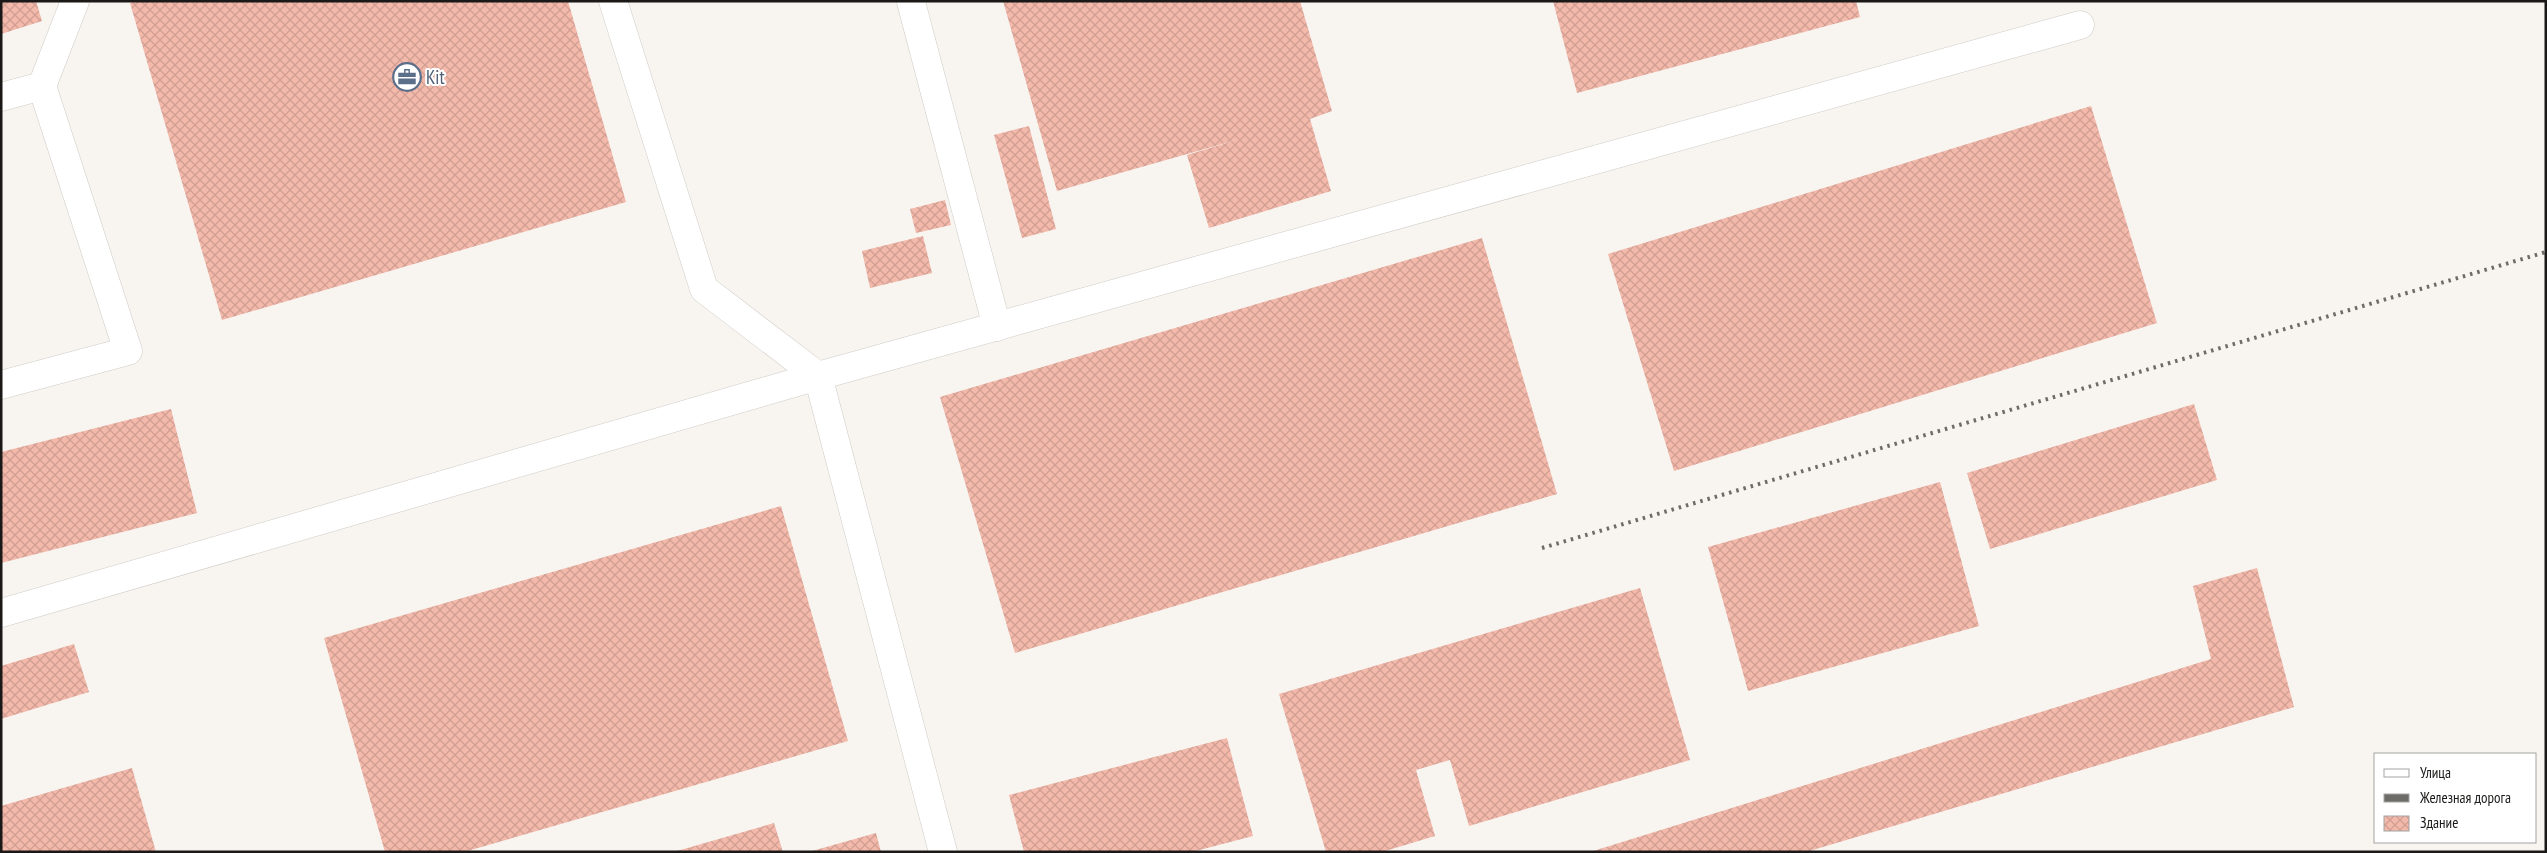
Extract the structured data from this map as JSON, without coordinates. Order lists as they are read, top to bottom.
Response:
{
  "places": {
    "office": ["Kit"]
  },
  "legend": ["Улица", "Железная дорога", "Здание"]
}
